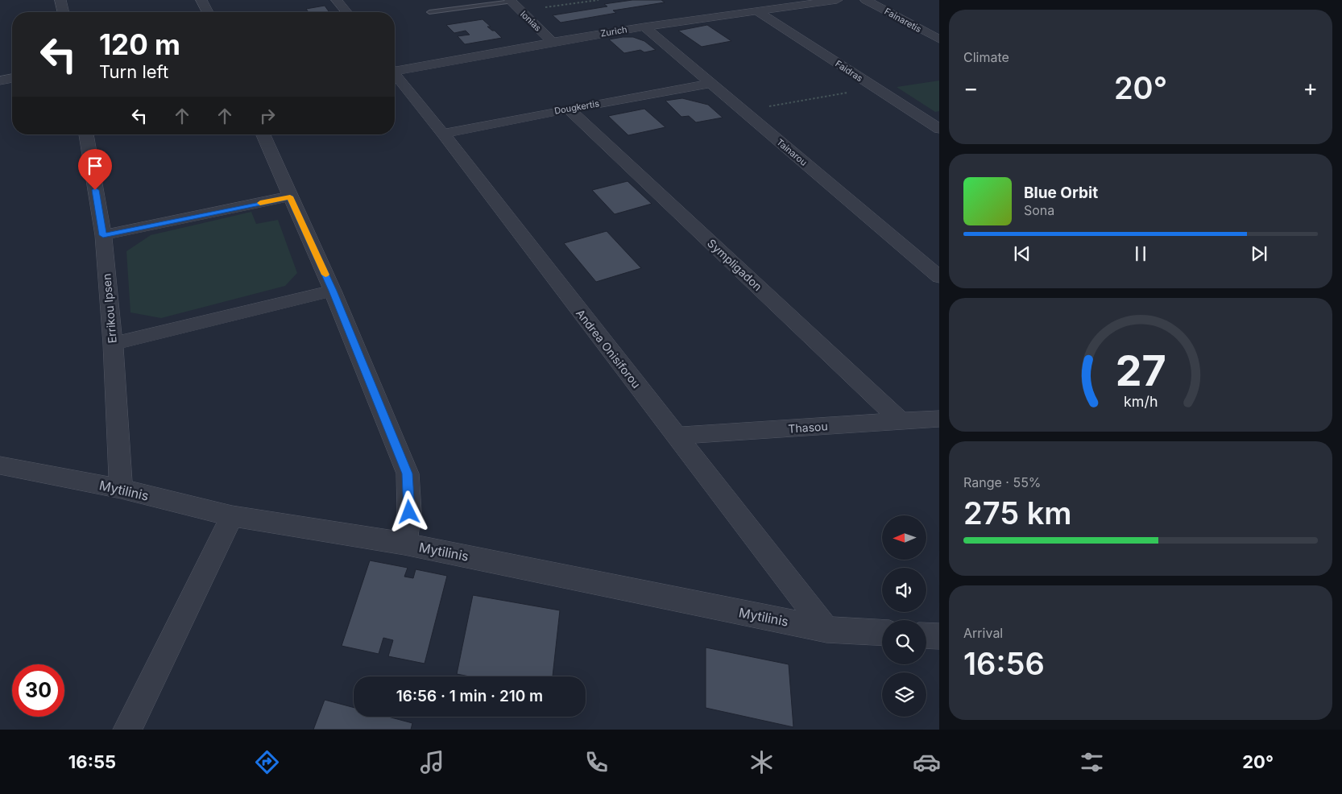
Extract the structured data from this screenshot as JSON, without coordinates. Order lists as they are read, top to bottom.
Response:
{
  "streets": {
    "street": [
      "Fainaretis",
      "Ionias",
      "Zurich",
      "Faidras",
      "Dougkertis",
      "Tainarou",
      "Sympligadon",
      "Errikou Ipsen",
      "Andrea Onisiforou",
      "Thasou",
      "Mytilinis"
    ]
  },
  "crossings": [
    ["Ionias", "Zurich"],
    ["Zurich", "Faidras"],
    ["Zurich", "Tainarou"],
    ["Dougkertis", "Tainarou"],
    ["Dougkertis", "Sympligadon"],
    ["Dougkertis", "Andrea Onisiforou"],
    ["Sympligadon", "Thasou"],
    ["Errikou Ipsen", "Mytilinis"],
    ["Andrea Onisiforou", "Thasou"],
    ["Andrea Onisiforou", "Mytilinis"]
  ],
  "north": "left",
  "page": {
    "tile": [
      "Climate",
      ["Range · 55%", "275 km"],
      ["Arrival", "16:56"]
    ],
    "turn": ["120 m", "Turn left"],
    "heat": ["−", "20°", "+"],
    "song": ["Blue Orbit", "Sona"],
    "limit": "30",
    "trip": "16:56 · 1 min · 210 m",
    "tabs": ["16:55", "20°"],
    "gauge": ["27", "km/h"]
  }
}
